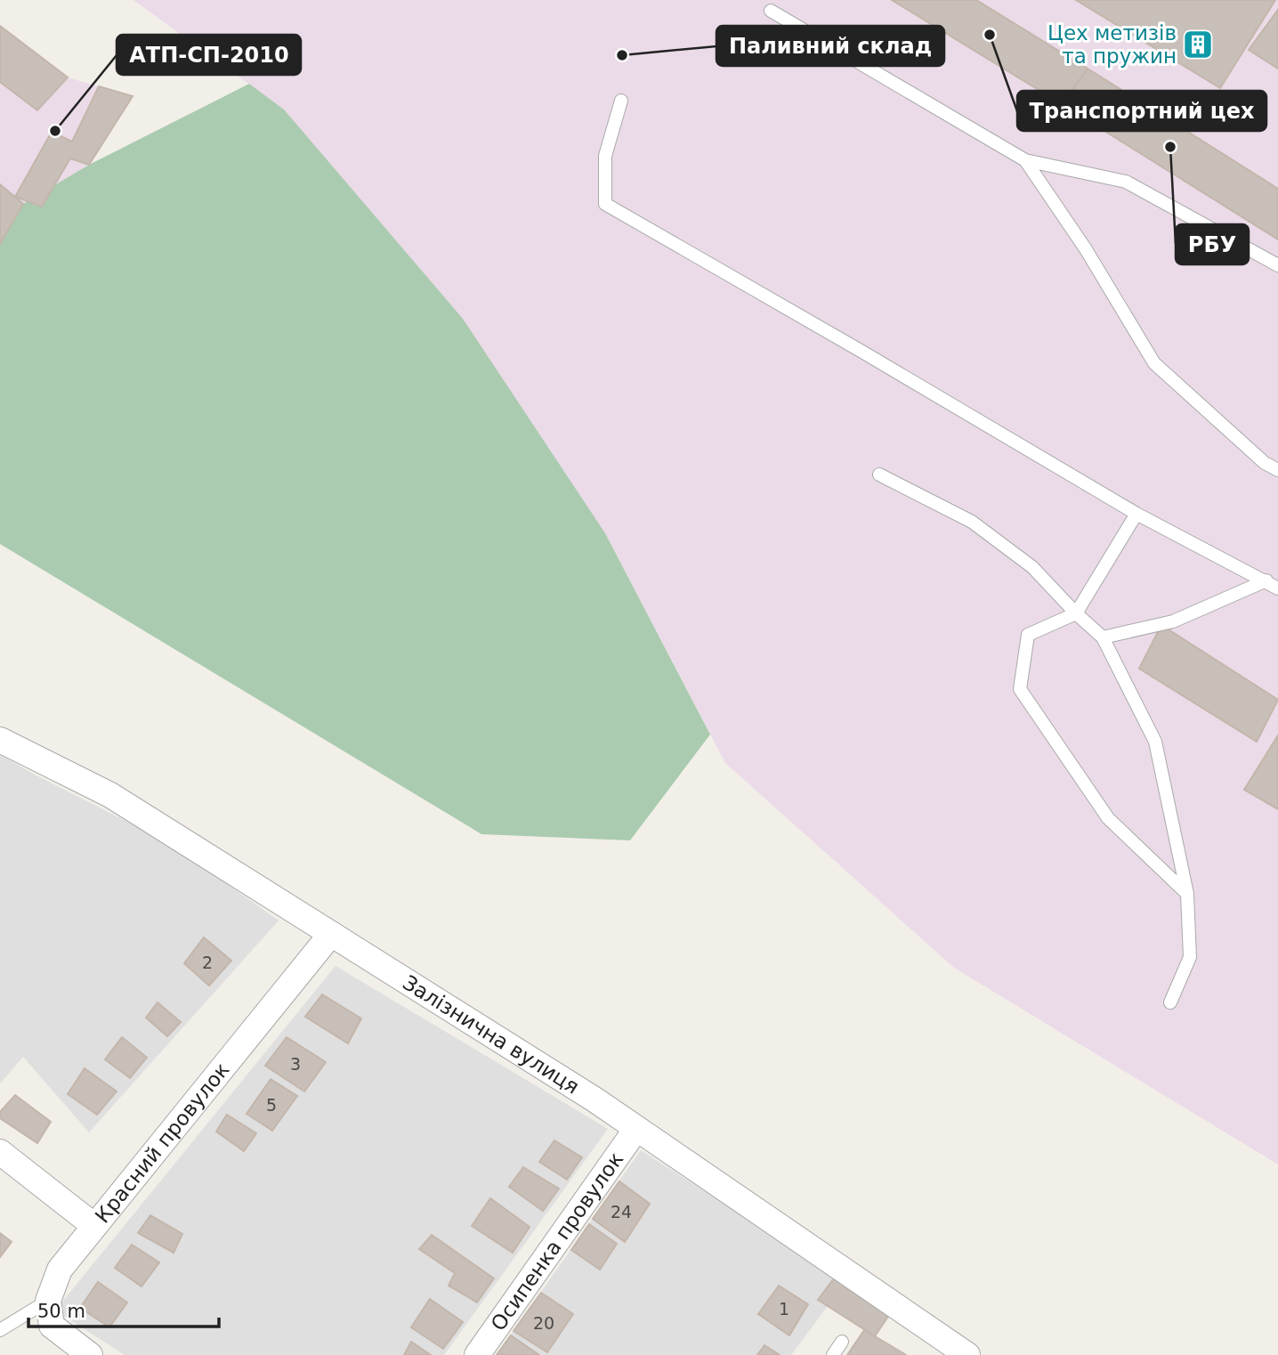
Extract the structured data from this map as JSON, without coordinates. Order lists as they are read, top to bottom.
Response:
{
  "streets": {
    "street": ["Залізнична вулиця", "Красний провулок", "Осипенка провулок"]
  },
  "crossings": [
    ["Залізнична вулиця", "Красний провулок"],
    ["Залізнична вулиця", "Осипенка провулок"]
  ],
  "places": {
    "other": [
      "Транспортний цех",
      "Паливний склад",
      "АТП-СП-2010",
      "РБУ"
    ],
    "building": ["Цех метизів та пружин"]
  },
  "house_numbers": [
    "2",
    "3",
    "5",
    "24",
    "1",
    "20"
  ],
  "scale_bar": "50 m"
}
